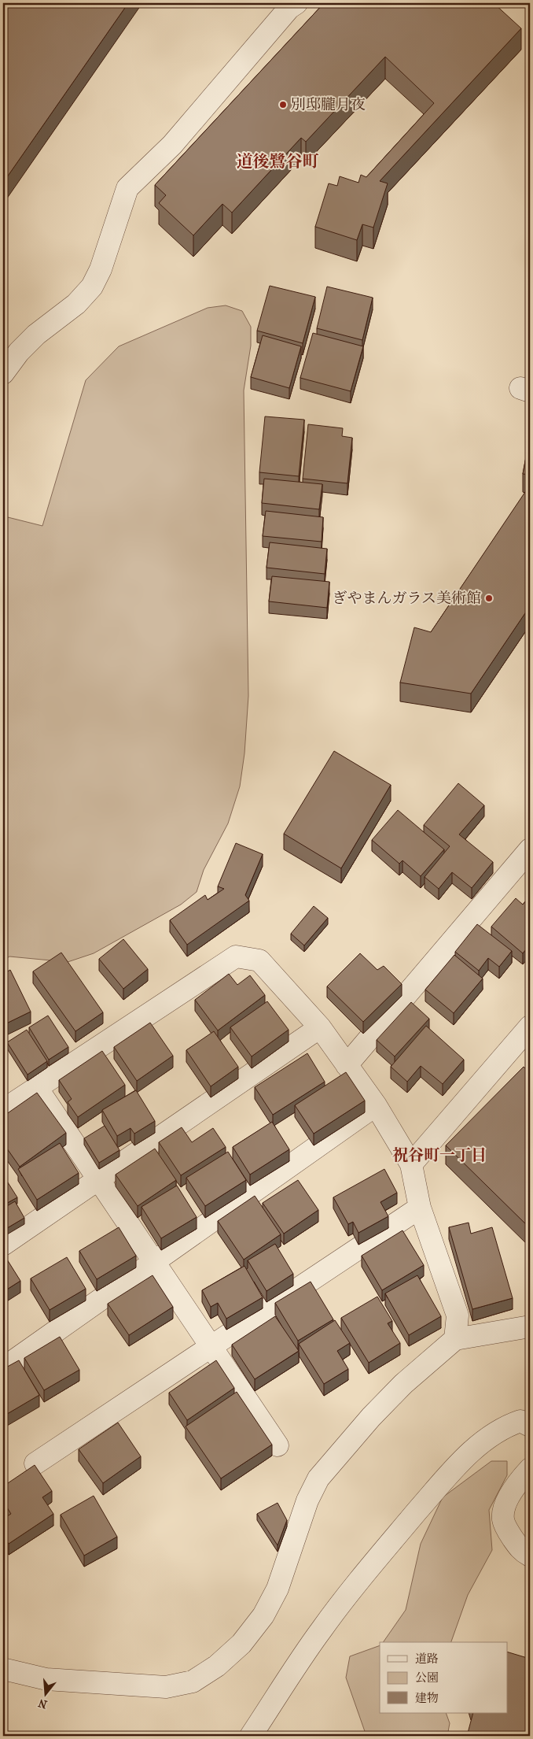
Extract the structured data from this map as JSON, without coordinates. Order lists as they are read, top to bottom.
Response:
{
  "districts": ["道後鷺谷町", "祝谷町一丁目"],
  "places": ["別邸朧月夜", "ぎやまんガラス美術館"],
  "legend": ["道路", "公園", "建物"],
  "north": "bottom"
}
